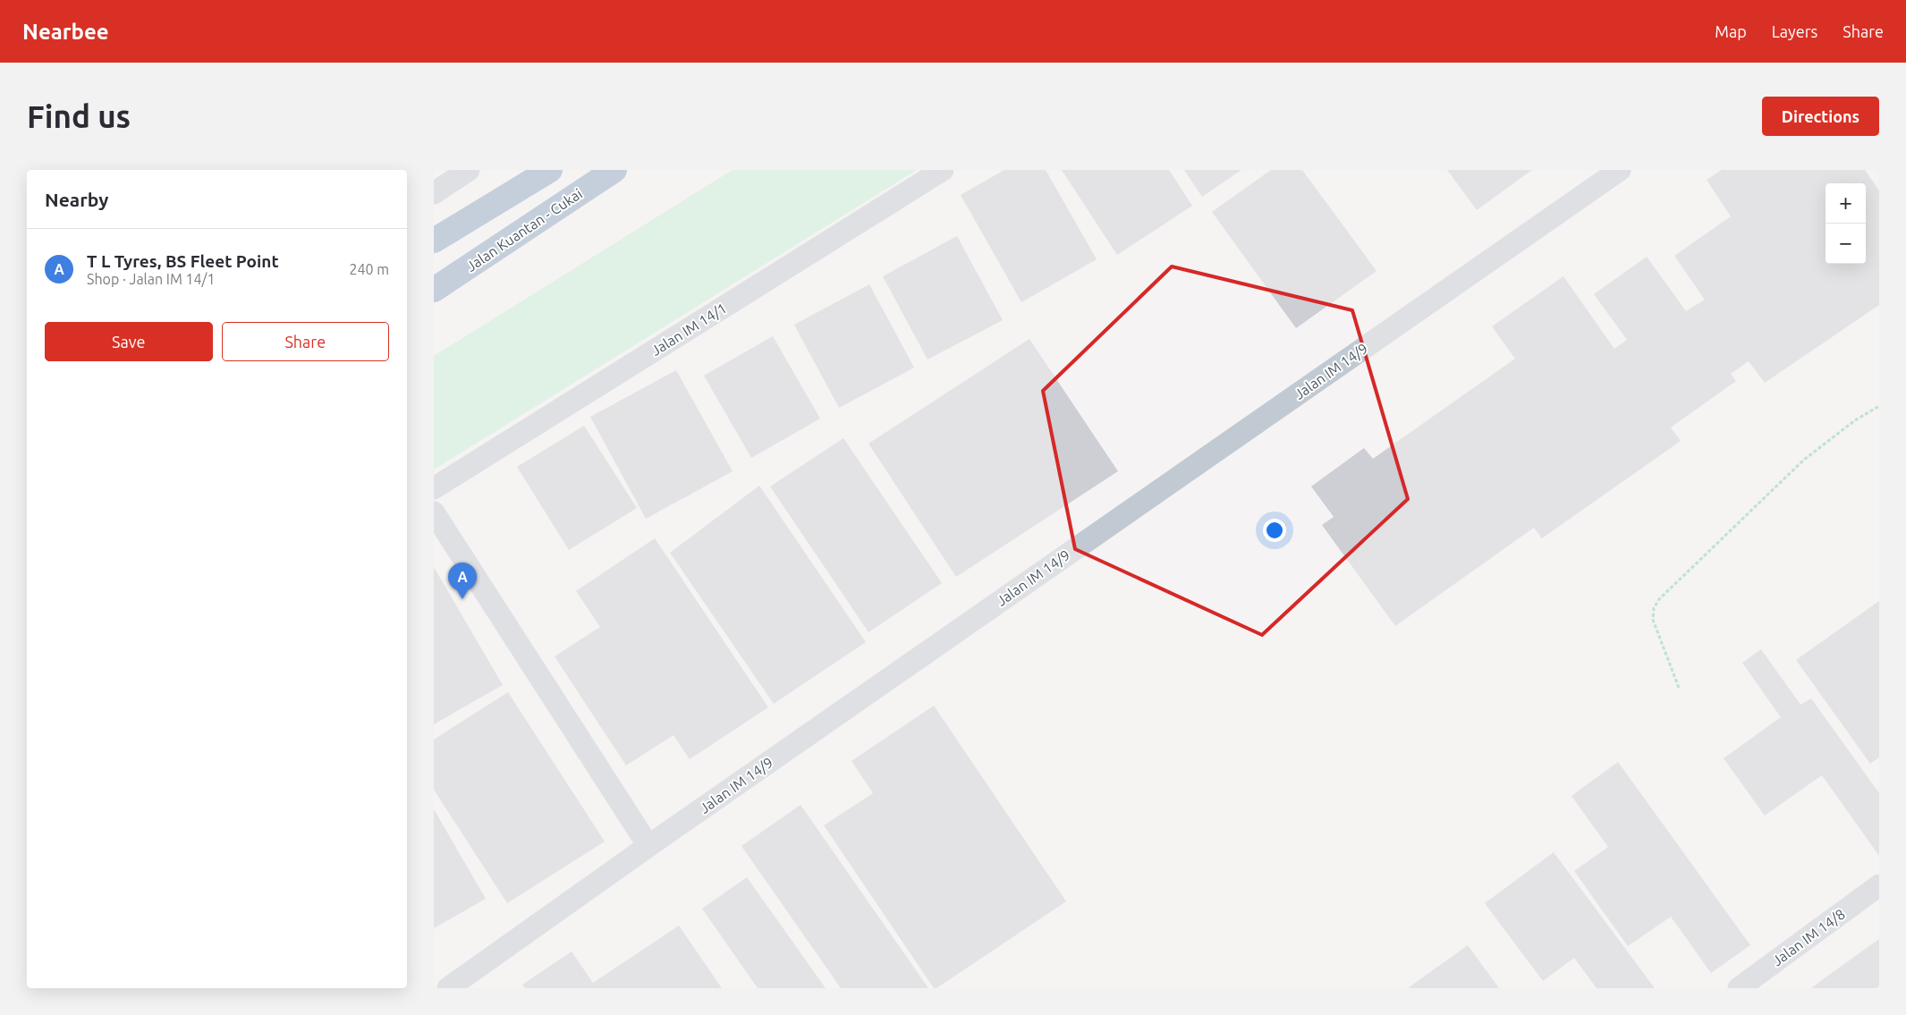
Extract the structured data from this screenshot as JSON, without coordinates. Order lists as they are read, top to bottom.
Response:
{
  "streets": {
    "highway": ["Jalan Kuantan - Cukai"],
    "street": ["Jalan IM 14/1", "Jalan IM 14/9", "Jalan IM 14/8"]
  },
  "page": {
    "header": "Nearbee",
    "nav": ["Map", "Layers", "Share"],
    "buttons": [
      "Directions",
      ["Save", "Share"]
    ],
    "title": "Find us",
    "heading": "Nearby",
    "map_buttons": ["+", "−"],
    "list": [
      {
        "mark": "A",
        "name": "T L Tyres, BS Fleet Point",
        "note": "Shop · Jalan IM 14/1",
        "value": "240 m"
      }
    ],
    "pins": "A"
  }
}
